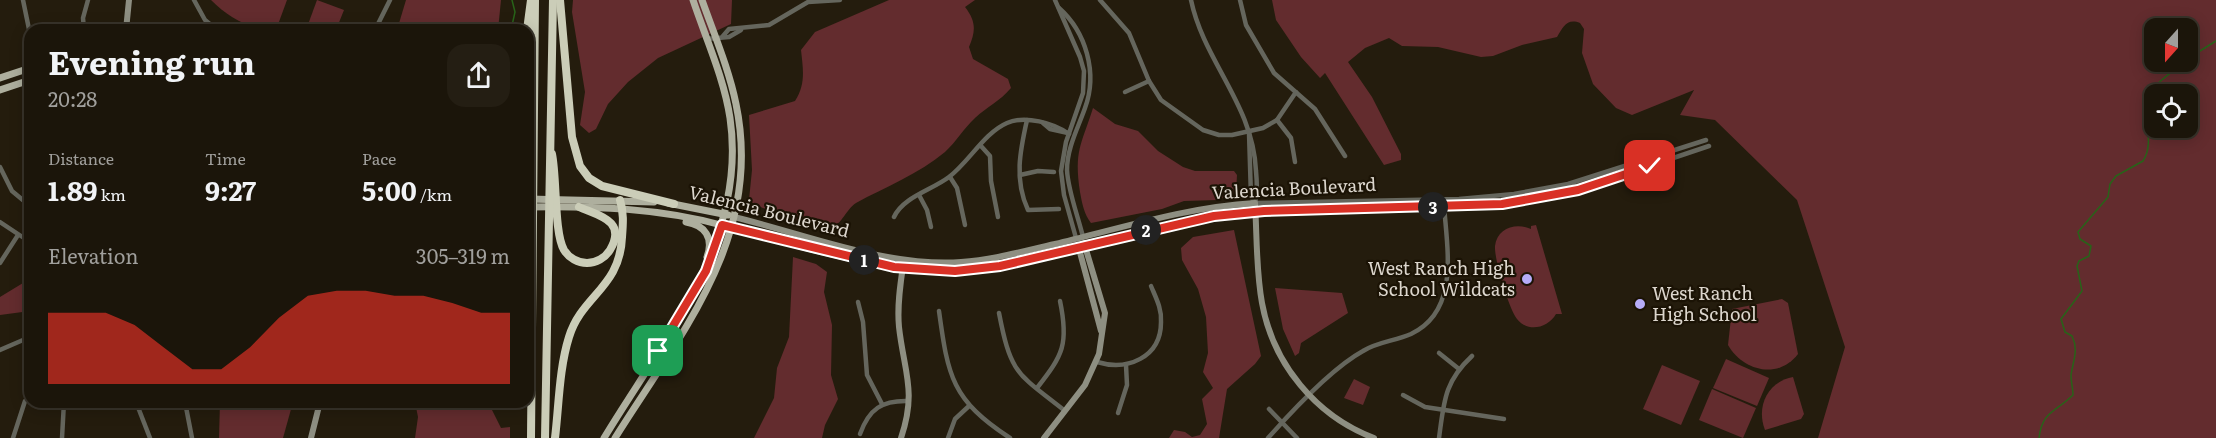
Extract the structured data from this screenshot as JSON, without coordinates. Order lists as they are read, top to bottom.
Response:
{
  "streets": {
    "main road": ["Valencia Boulevard"]
  },
  "places": ["West Ranch High School Wildcats", "West Ranch High School"],
  "north": "bottom",
  "page": {
    "heading": ["Evening run", "20:28"],
    "stats": [
      ["Distance", "1.89 km"],
      ["Time", "9:27"],
      ["Pace", "5:00 /km"]
    ],
    "pins": ["3", "2", "1"],
    "chart": ["Elevation", "305–319 m"]
  }
}
